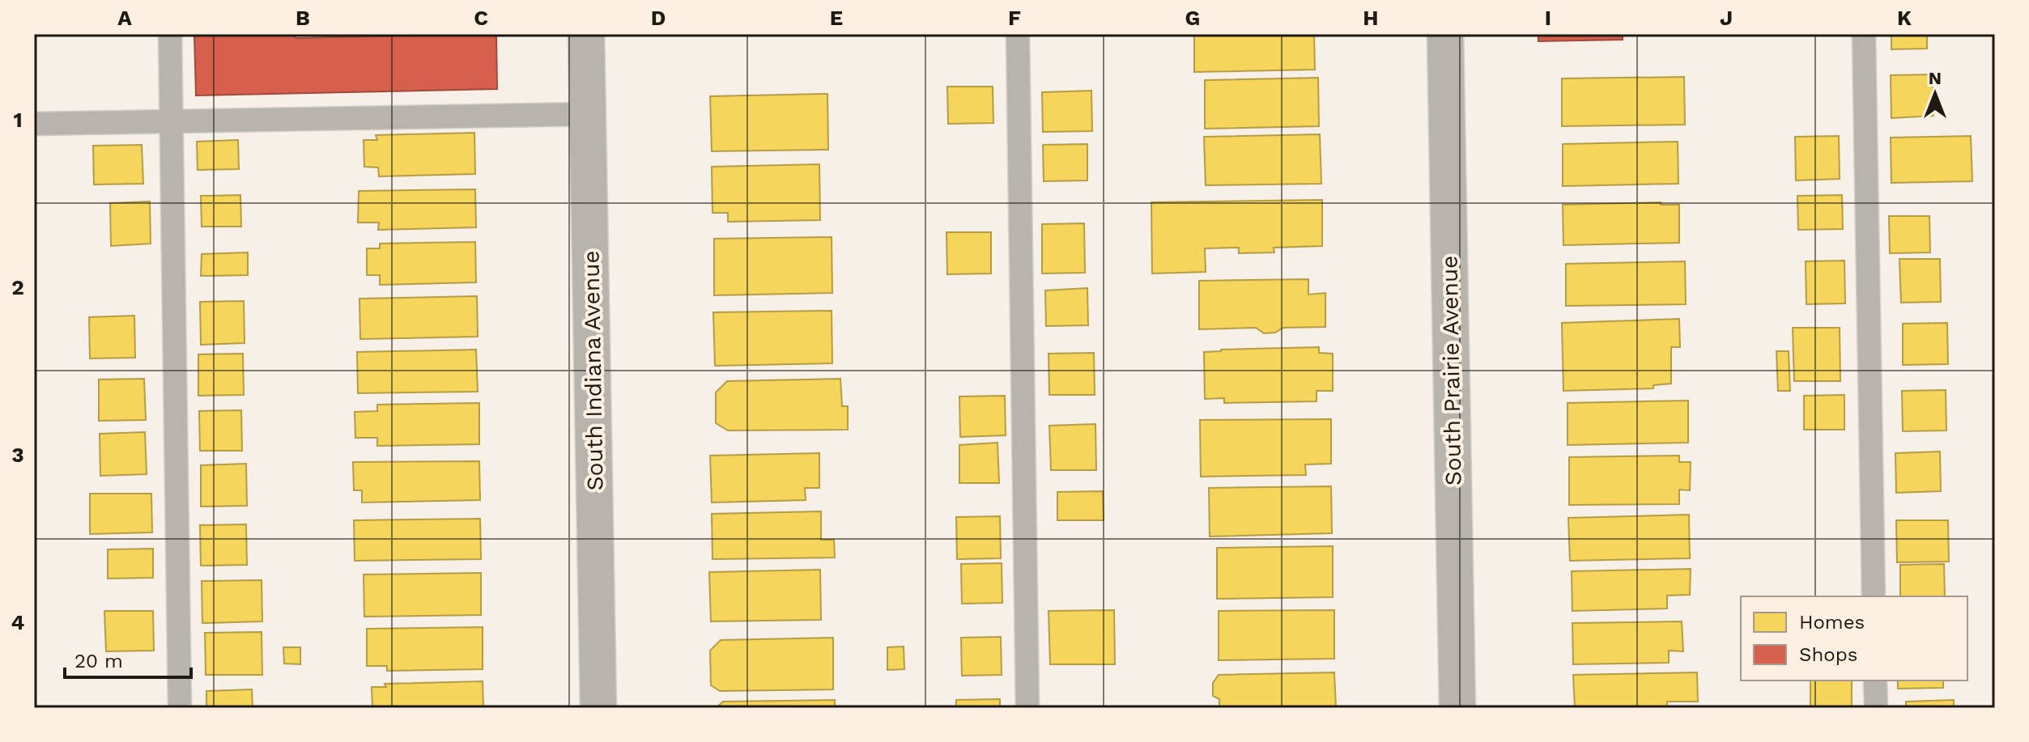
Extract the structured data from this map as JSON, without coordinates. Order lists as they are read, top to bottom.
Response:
{
  "streets": {
    "street": ["South Indiana Avenue", "South Prairie Avenue"]
  },
  "legend": ["Homes", "Shops"],
  "scale_bar": "20 m",
  "north": "top",
  "grid": {
    "columns": [
      "A",
      "B",
      "C",
      "D",
      "E",
      "F",
      "G",
      "H",
      "I",
      "J",
      "K"
    ],
    "rows": [
      "1",
      "2",
      "3",
      "4"
    ]
  }
}
